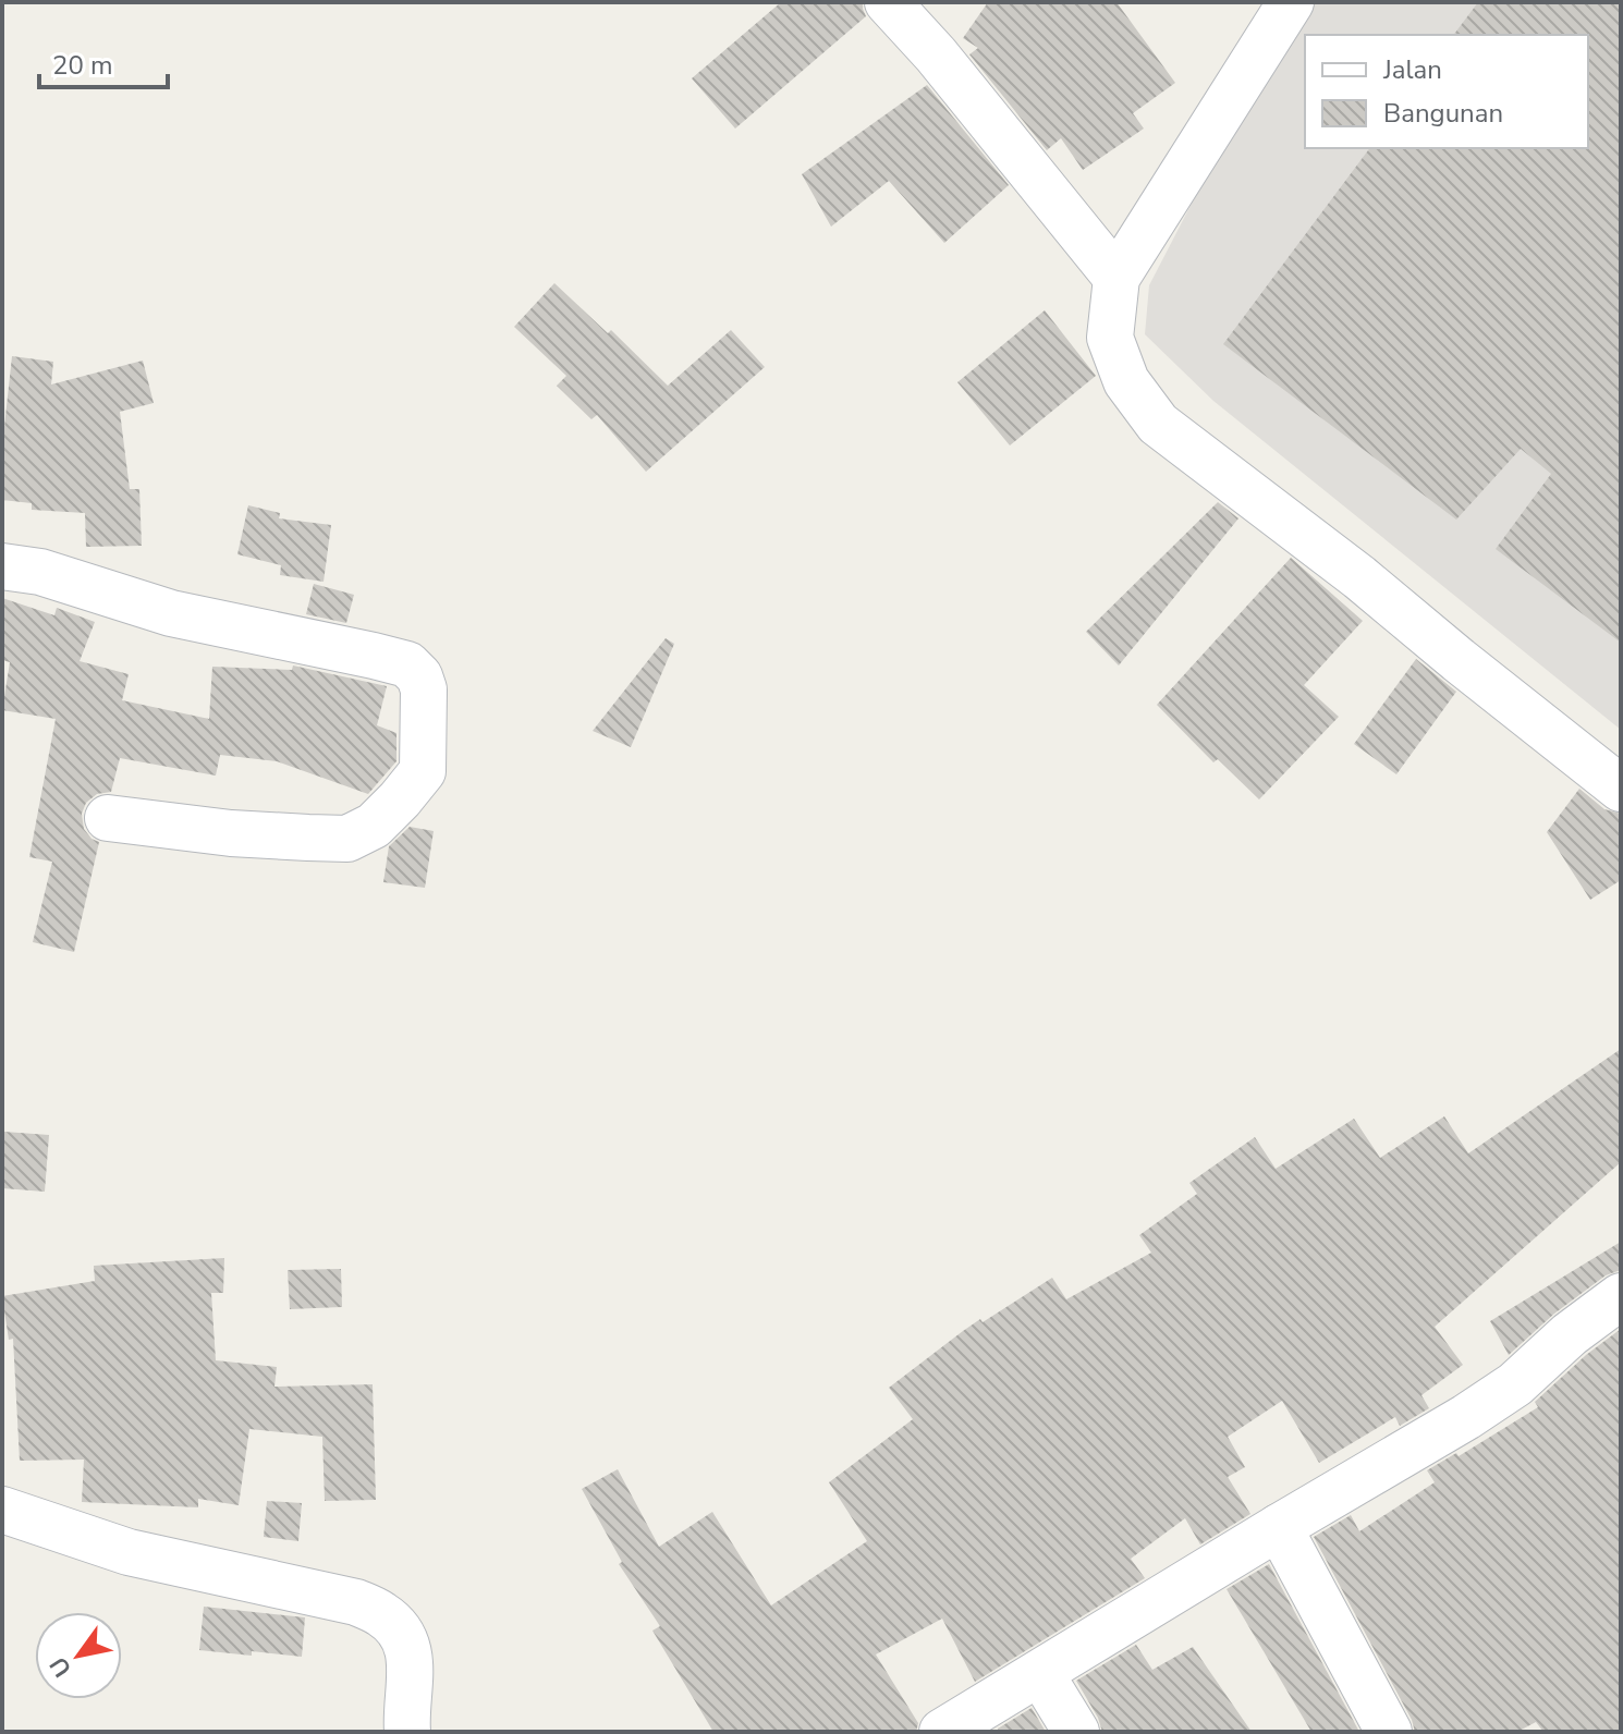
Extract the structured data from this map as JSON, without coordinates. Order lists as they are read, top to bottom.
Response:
{
  "legend": ["Jalan", "Bangunan"],
  "scale_bar": "20 m",
  "north": "bottom left"
}
